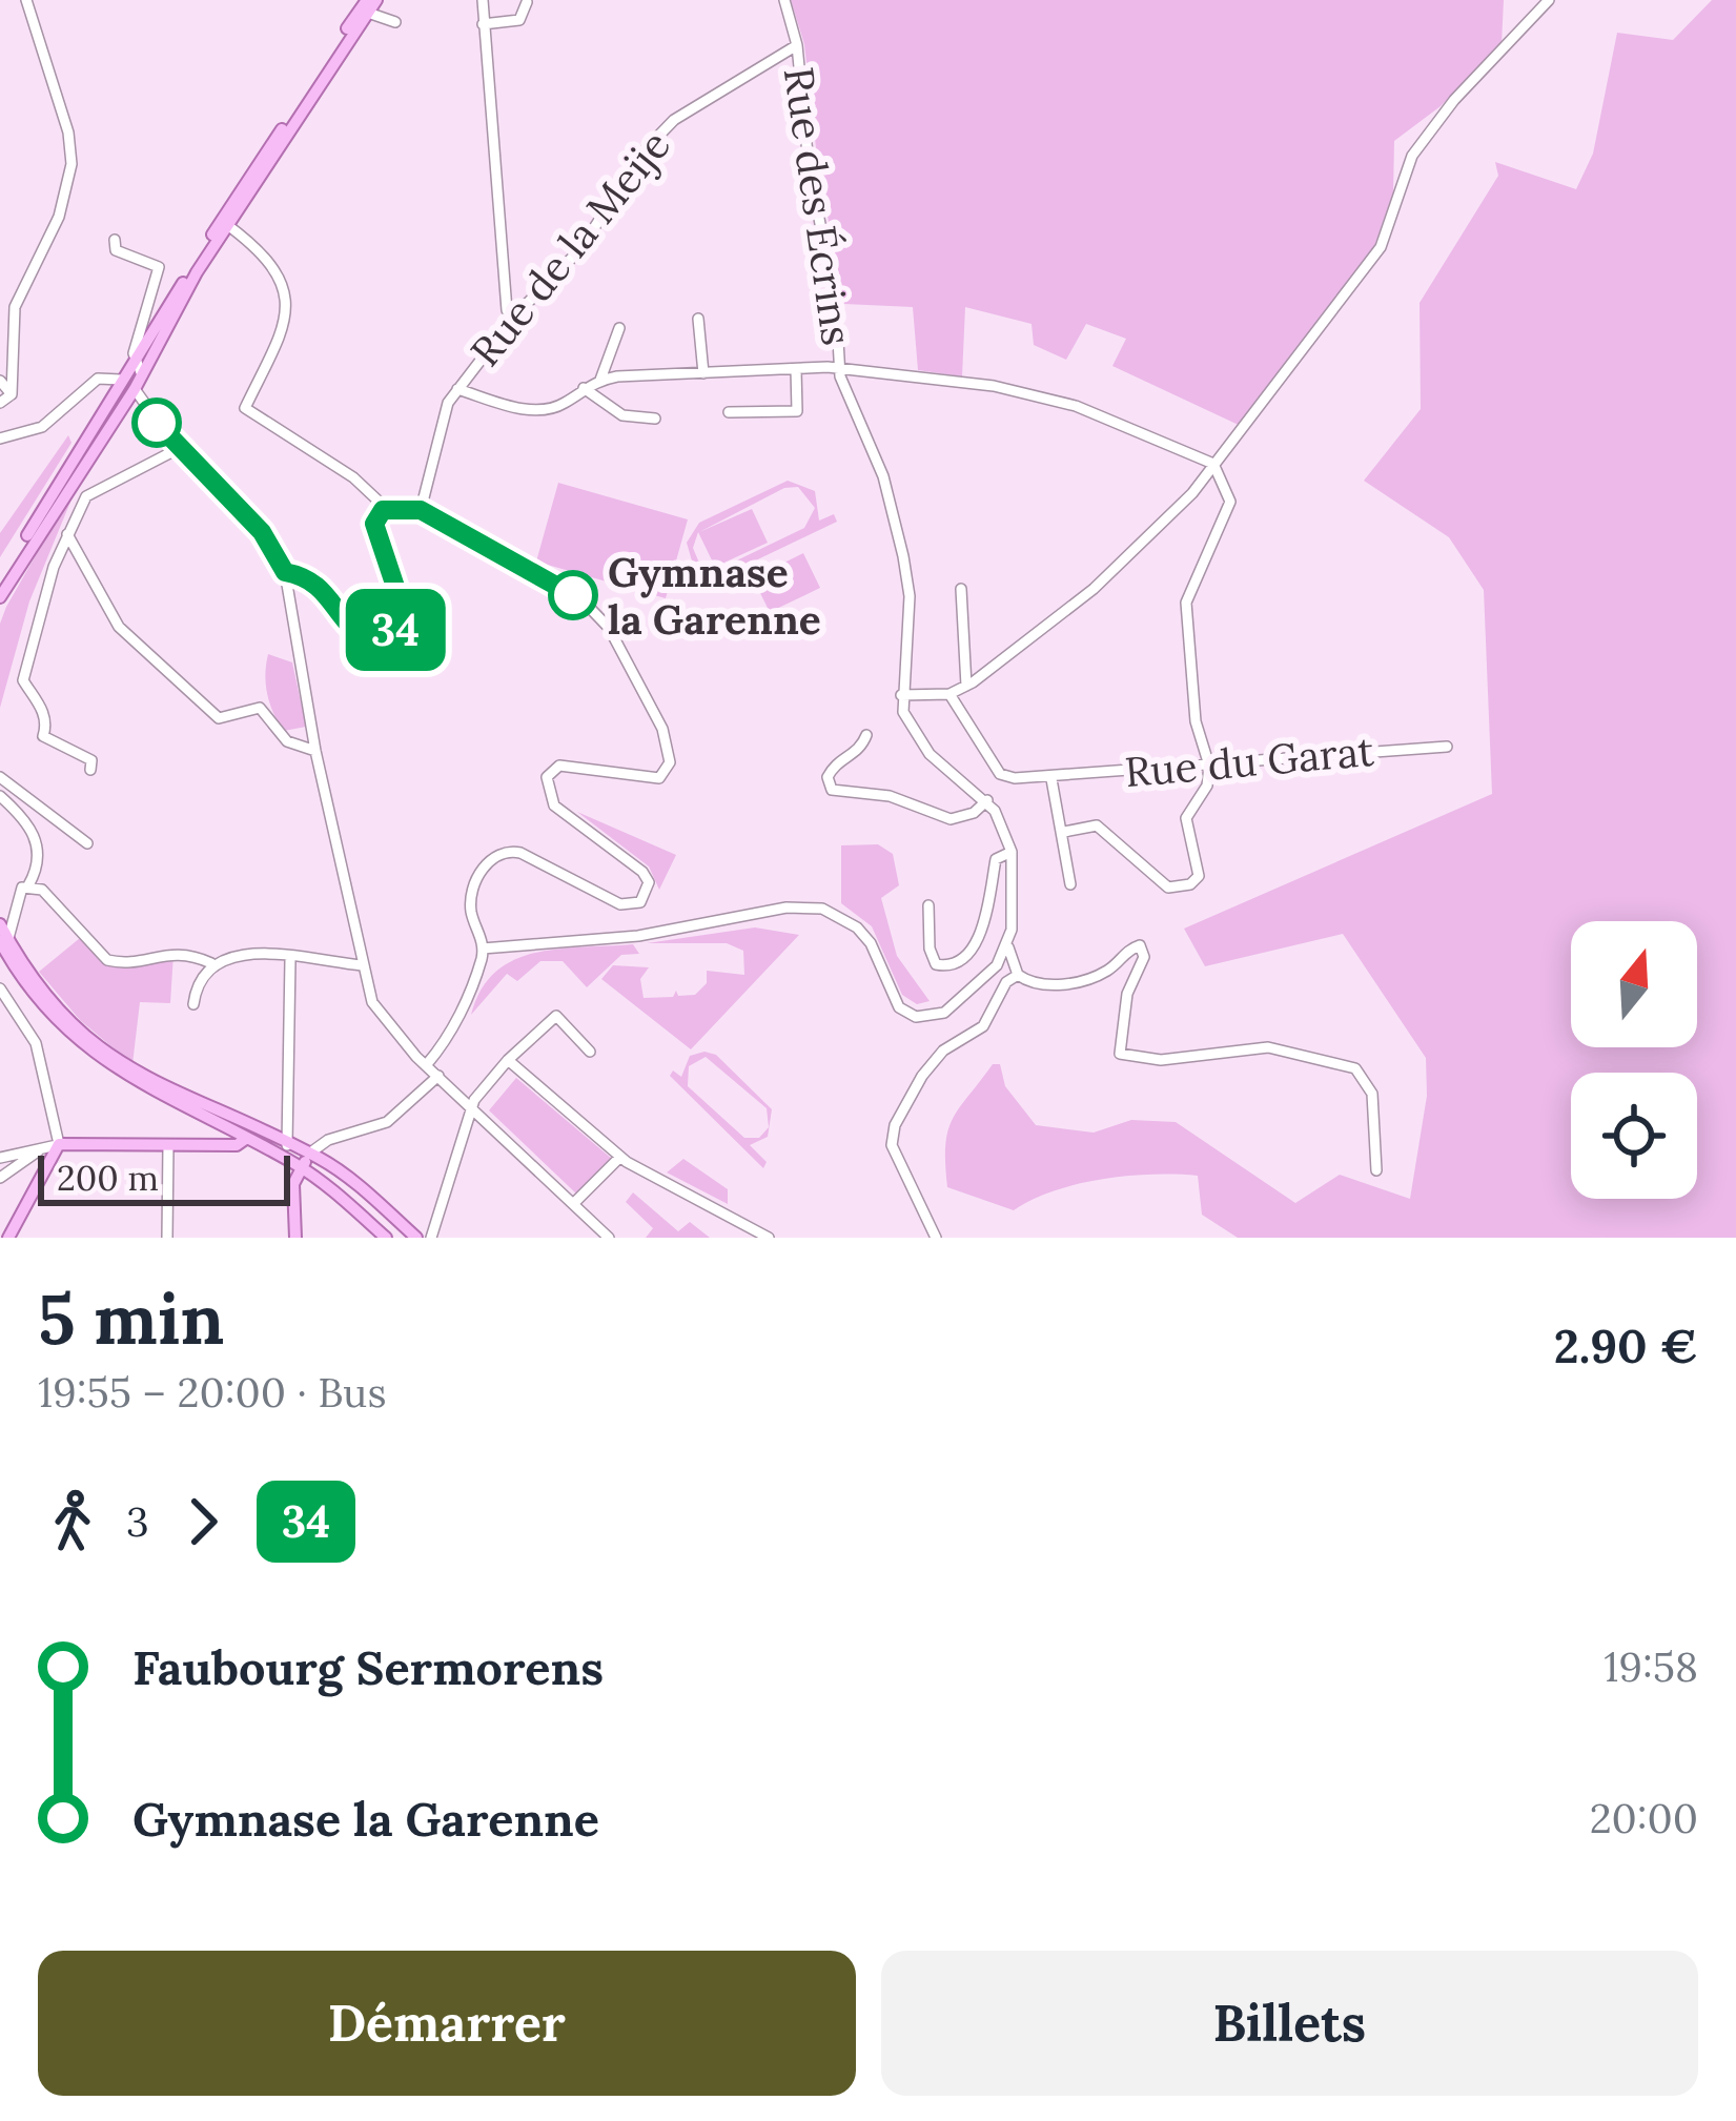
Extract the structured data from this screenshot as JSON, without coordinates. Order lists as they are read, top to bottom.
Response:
{
  "streets": {
    "street": ["Rue des Écrins", "Rue de la Meije", "Rue du Garat"]
  },
  "crossings": [
    ["Rue des Écrins", "Rue de la Meije"]
  ],
  "places": ["Gymnase la Garenne"],
  "lines": ["bus line 34"],
  "scale_bar": "200 m",
  "north": "top",
  "page": {
    "on_map": "34",
    "scale": "200 m",
    "heading": ["5 min", "19:55 – 20:00 · Bus", "2.90 €"],
    "legs": ["3", "34"],
    "list": [
      {
        "name": "Faubourg Sermorens",
        "value": "19:58"
      },
      {
        "name": "Gymnase la Garenne",
        "value": "20:00"
      }
    ],
    "buttons": ["Démarrer", "Billets"]
  }
}
